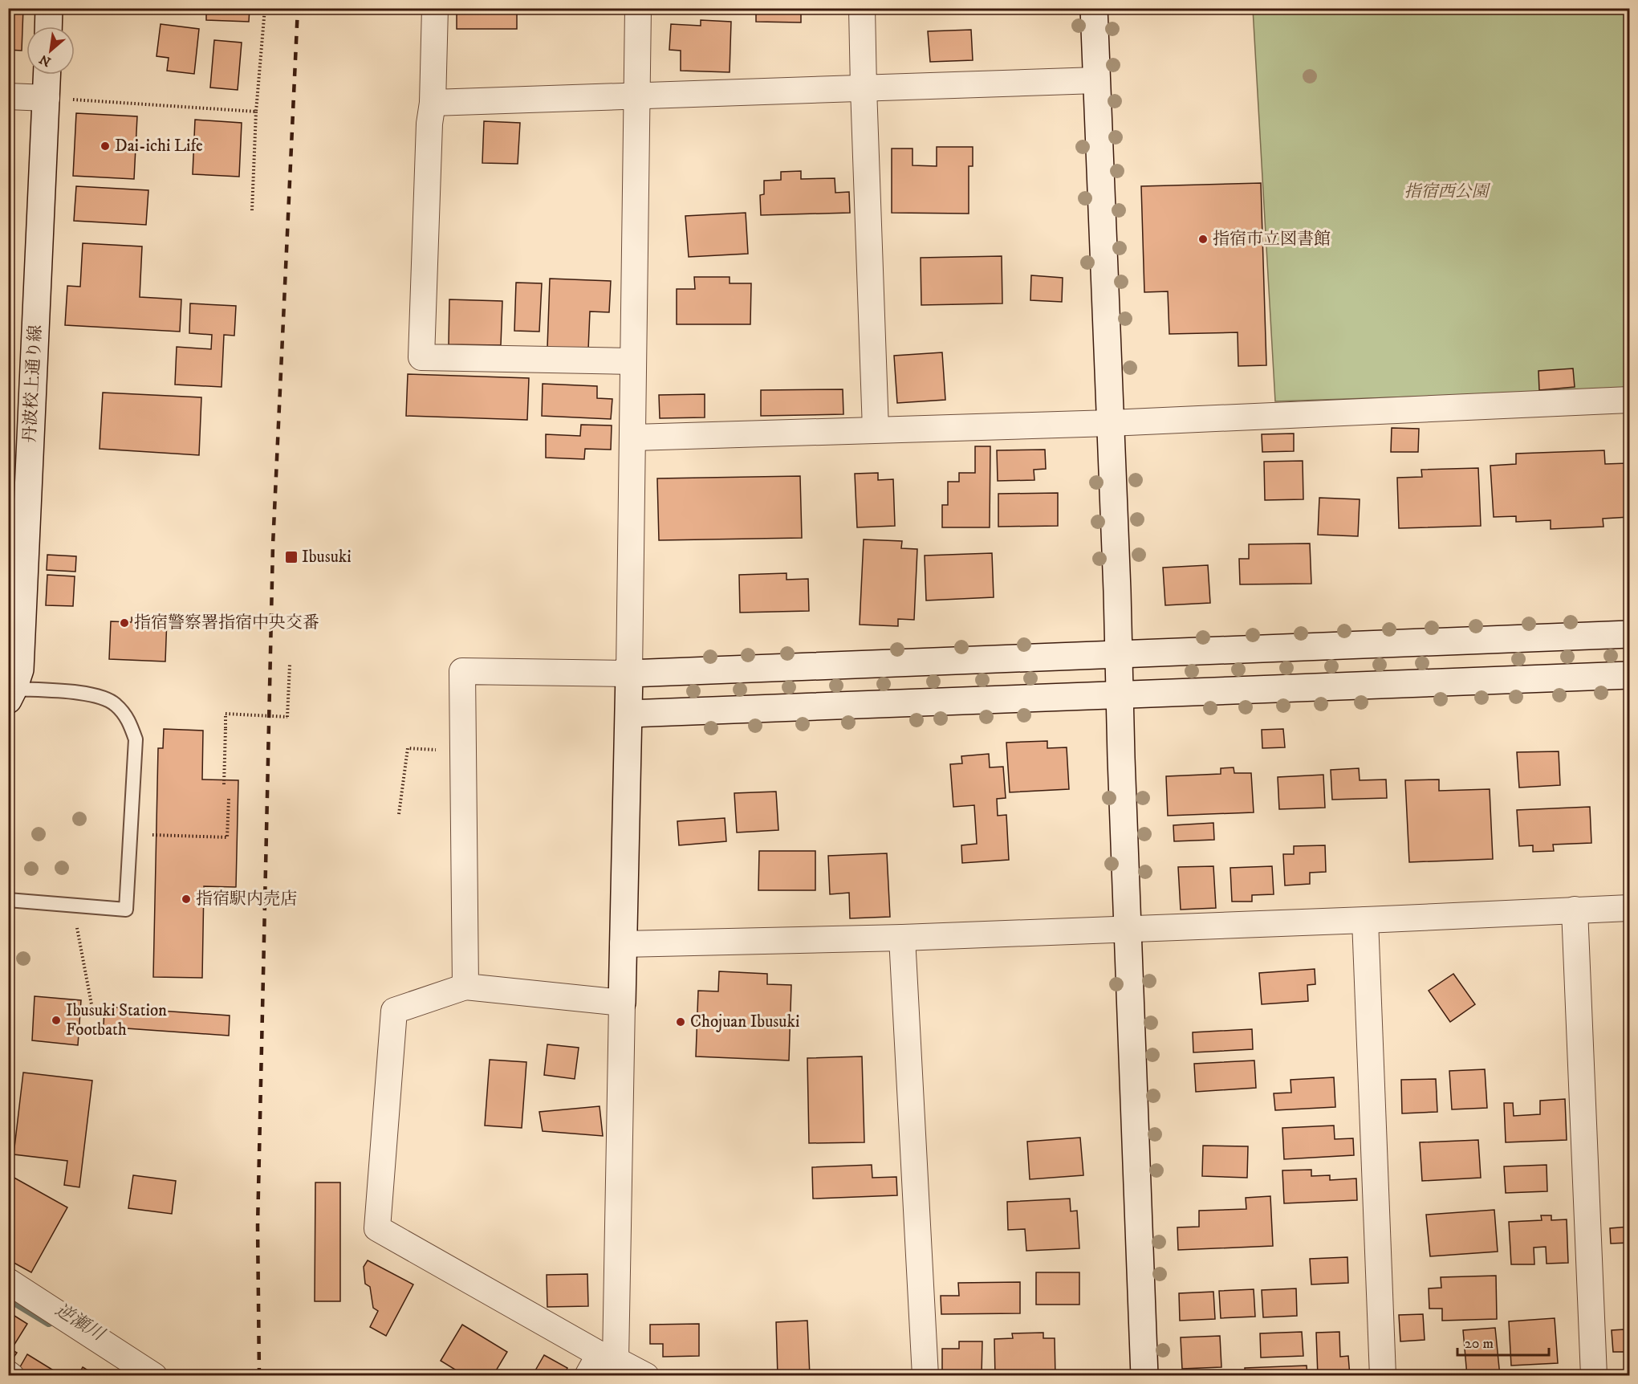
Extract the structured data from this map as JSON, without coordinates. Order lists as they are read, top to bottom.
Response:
{
  "streets": {
    "street": ["丹波校上通り線"]
  },
  "water": ["逆瀬川"],
  "parks": ["指宿西公園"],
  "places": {
    "other": [
      "Dai-ichi Life",
      "指宿市立図書館",
      "指宿警察署指宿中央交番",
      "指宿駅内売店",
      "Ibusuki Station Footbath",
      "Chojuan Ibusuki"
    ],
    "transit": ["Ibusuki"]
  },
  "scale_bar": "20 m",
  "north": "bottom left"
}
